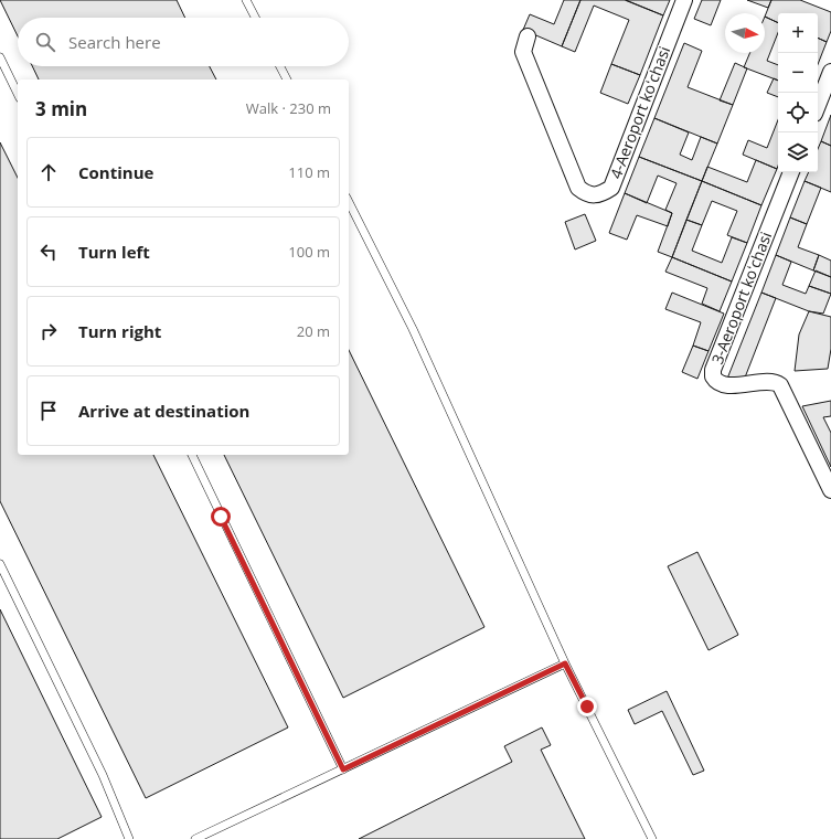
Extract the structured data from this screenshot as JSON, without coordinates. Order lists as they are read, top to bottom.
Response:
{
  "streets": {
    "street": ["4-Aeroport koʻchasi", "3-Aeroport koʻchasi"]
  },
  "north": "right",
  "page": {
    "map_buttons": ["+", "−"],
    "search": "Search here",
    "heading": ["3 min", "Walk · 230 m"],
    "list": [
      ["Continue", "110 m"],
      ["Turn left", "100 m"],
      ["Turn right", "20 m"],
      "Arrive at destination"
    ]
  }
}
